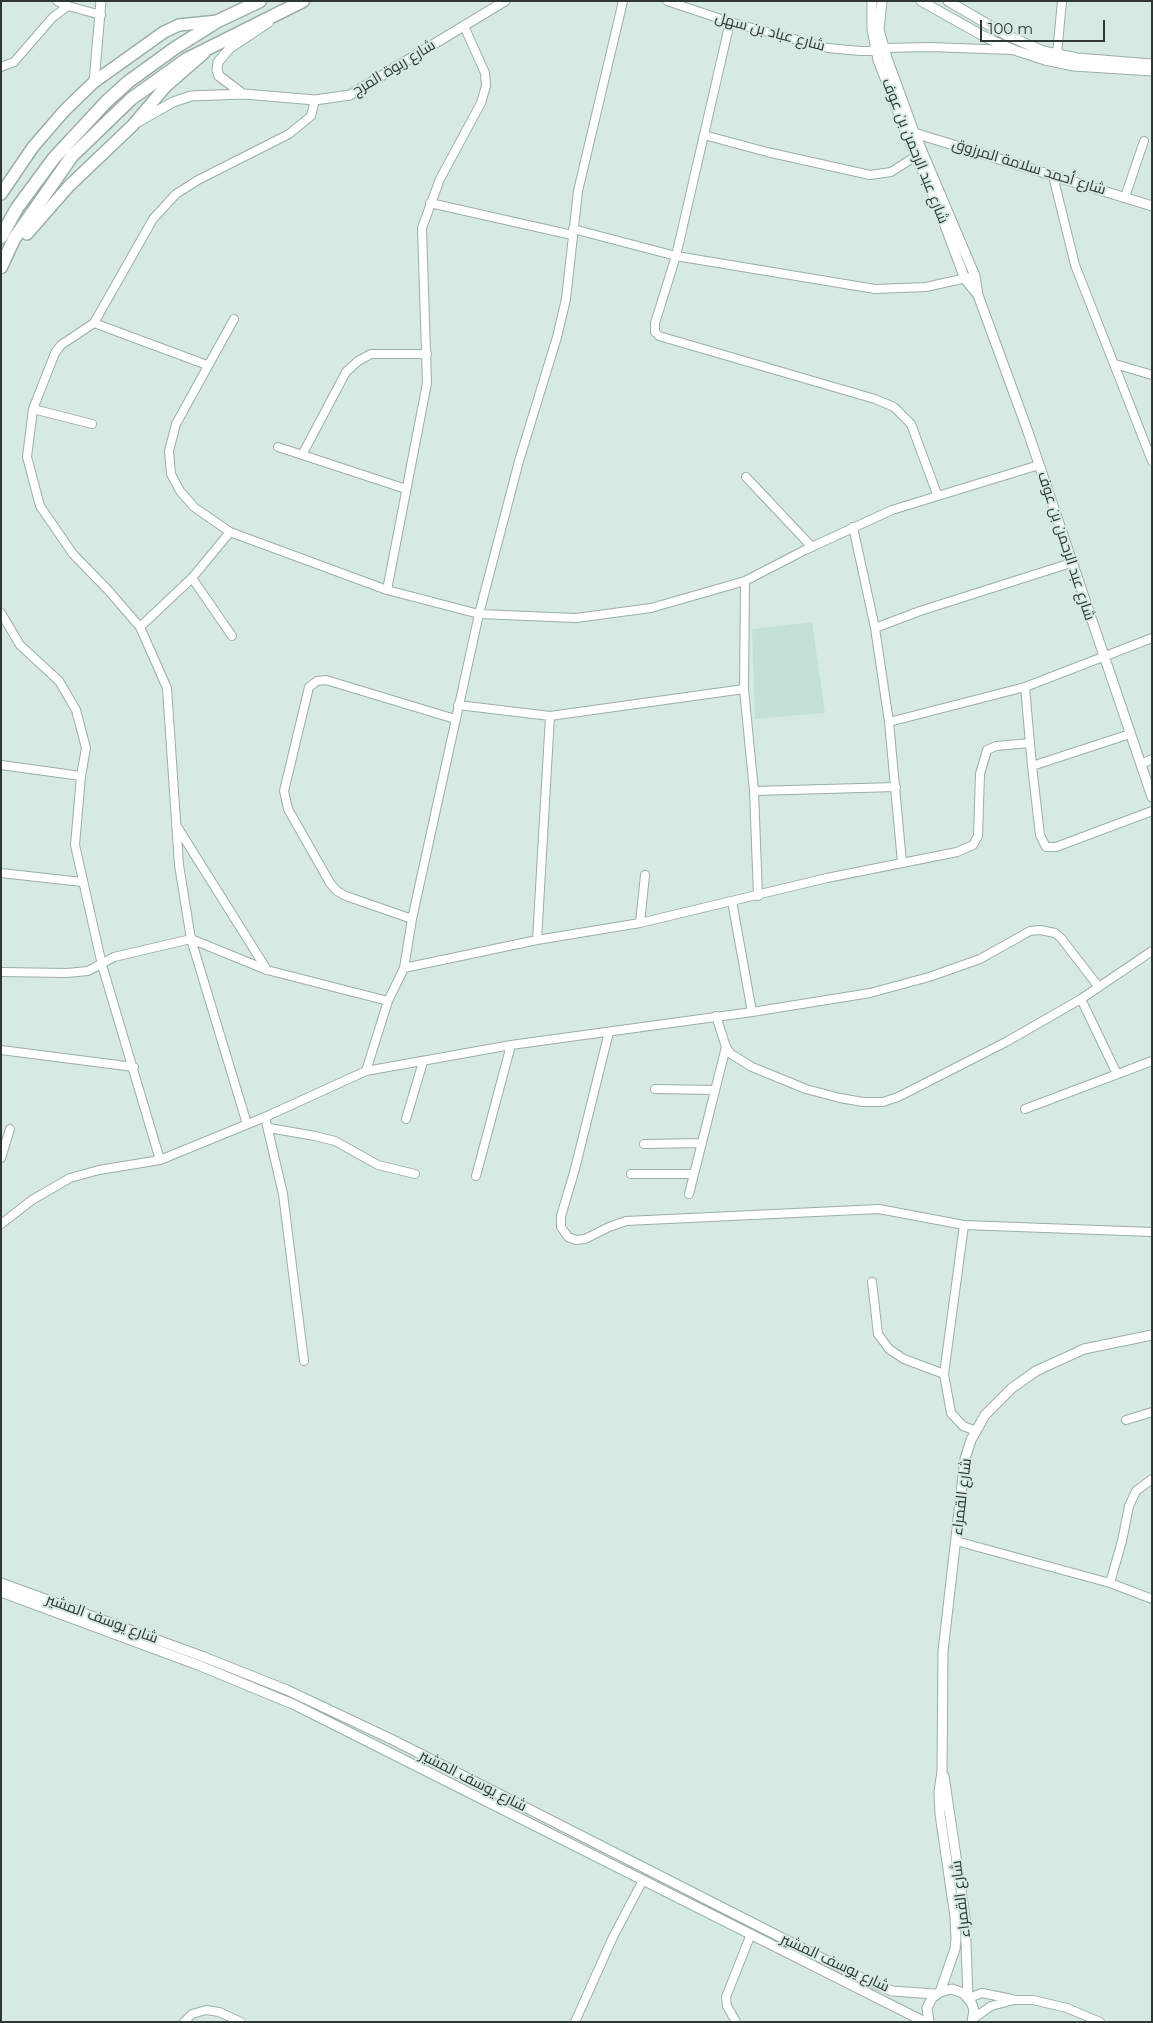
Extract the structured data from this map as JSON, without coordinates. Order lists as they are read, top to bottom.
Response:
{
  "streets": {
    "street": [
      "شارع عباد بن سهل",
      "شارع ربوة المرج",
      "شارع عبد الرحمن بن عوف",
      "شارع أحمد سلامة المرزوق",
      "شارع القمراء",
      "شارع يوسف المشير"
    ]
  },
  "crossings": [
    ["شارع عباد بن سهل", "شارع عبد الرحمن بن عوف"],
    ["شارع عبد الرحمن بن عوف", "شارع أحمد سلامة المرزوق"],
    ["شارع القمراء", "شارع يوسف المشير"]
  ],
  "scale_bar": "100 m"
}
